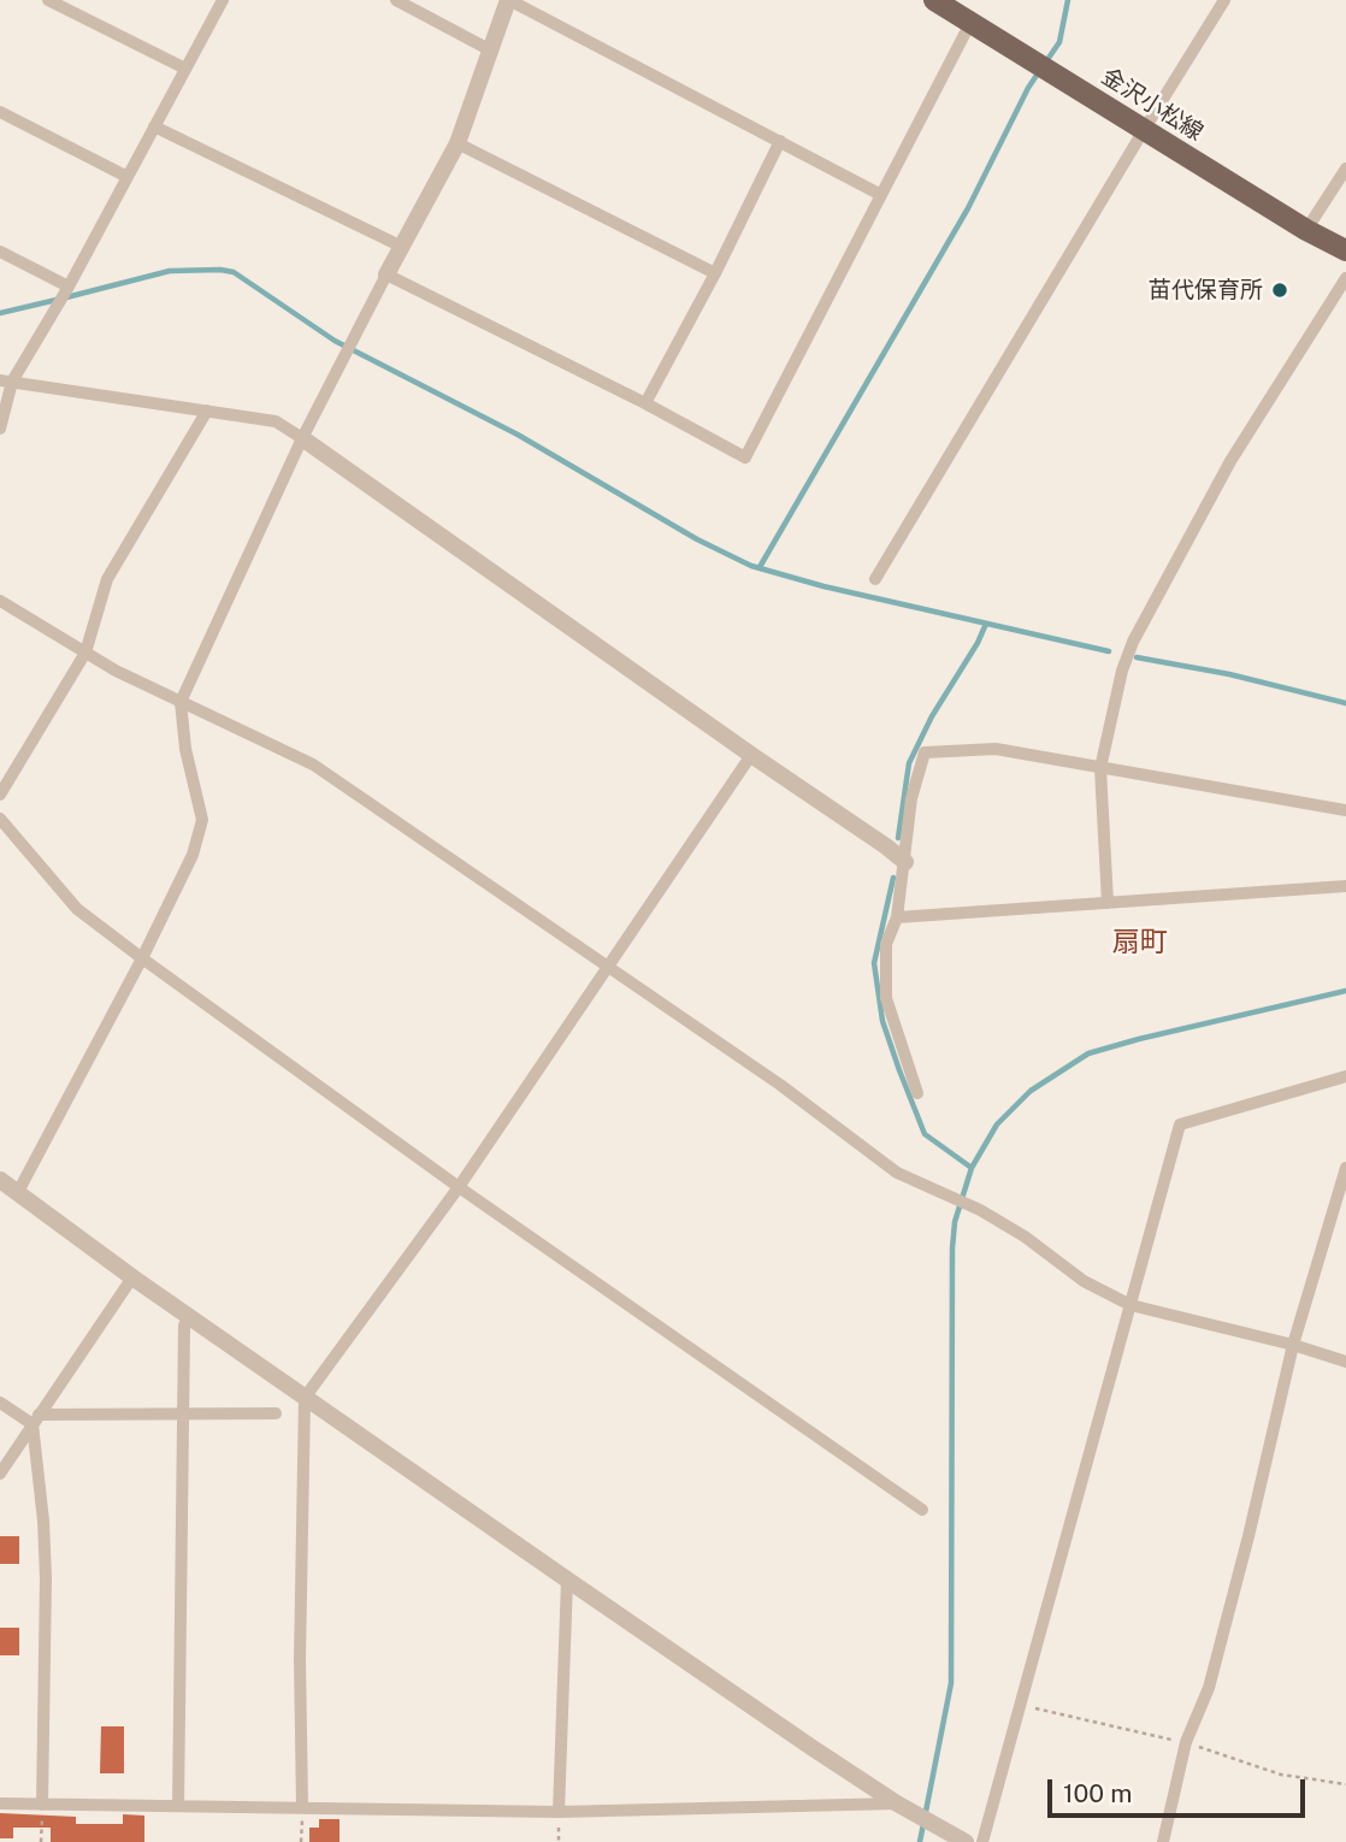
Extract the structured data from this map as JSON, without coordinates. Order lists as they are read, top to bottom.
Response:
{
  "streets": {
    "main road": ["金沢小松線"]
  },
  "districts": ["扇町"],
  "places": ["苗代保育所"],
  "scale_bar": "100 m"
}
